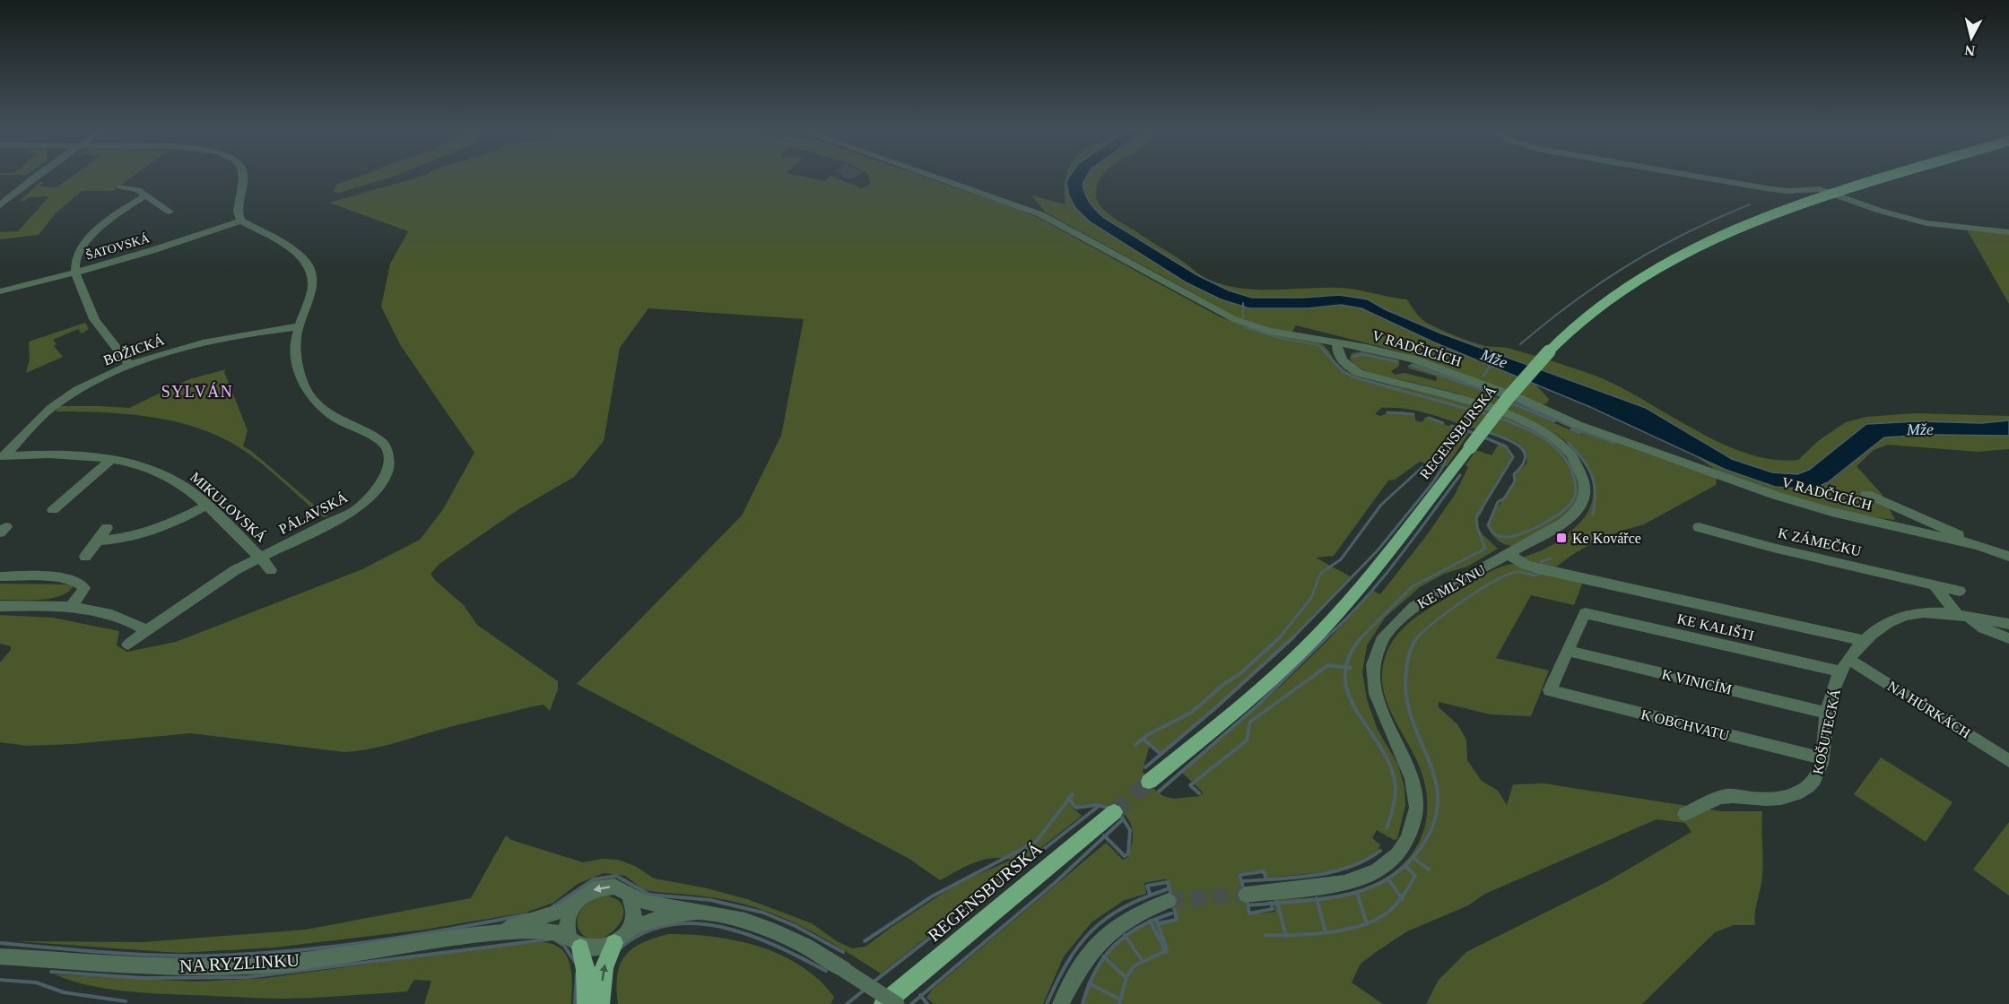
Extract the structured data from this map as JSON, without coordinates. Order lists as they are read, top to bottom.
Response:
{
  "streets": {
    "main road": ["REGENSBURSKÁ"],
    "street": [
      "ŠATOVSKÁ",
      "V RADČICÍCH",
      "BOŽICKÁ",
      "MIKULOVSKÁ",
      "PÁLAVSKÁ",
      "K ZÁMEČKU",
      "KE MLÝNU",
      "KE KALIŠTI",
      "K VINICÍM",
      "NA HŮRKÁCH",
      "K OBCHVATU",
      "KOŠUTECKÁ",
      "NA RYZLINKU"
    ]
  },
  "crossings": [
    ["ŠATOVSKÁ", "PÁLAVSKÁ"],
    ["V RADČICÍCH", "KE MLÝNU"],
    ["BOŽICKÁ", "MIKULOVSKÁ"],
    ["BOŽICKÁ", "PÁLAVSKÁ"],
    ["MIKULOVSKÁ", "PÁLAVSKÁ"],
    ["KE KALIŠTI", "K VINICÍM"],
    ["KE KALIŠTI", "K OBCHVATU"],
    ["KE KALIŠTI", "KOŠUTECKÁ"],
    ["K VINICÍM", "K OBCHVATU"],
    ["K VINICÍM", "KOŠUTECKÁ"],
    ["NA HŮRKÁCH", "KOŠUTECKÁ"],
    ["K OBCHVATU", "KOŠUTECKÁ"]
  ],
  "districts": ["SYLVÁN"],
  "water": ["Mže"],
  "places": {
    "transit": ["Ke Kovářce"]
  },
  "north": "bottom"
}
